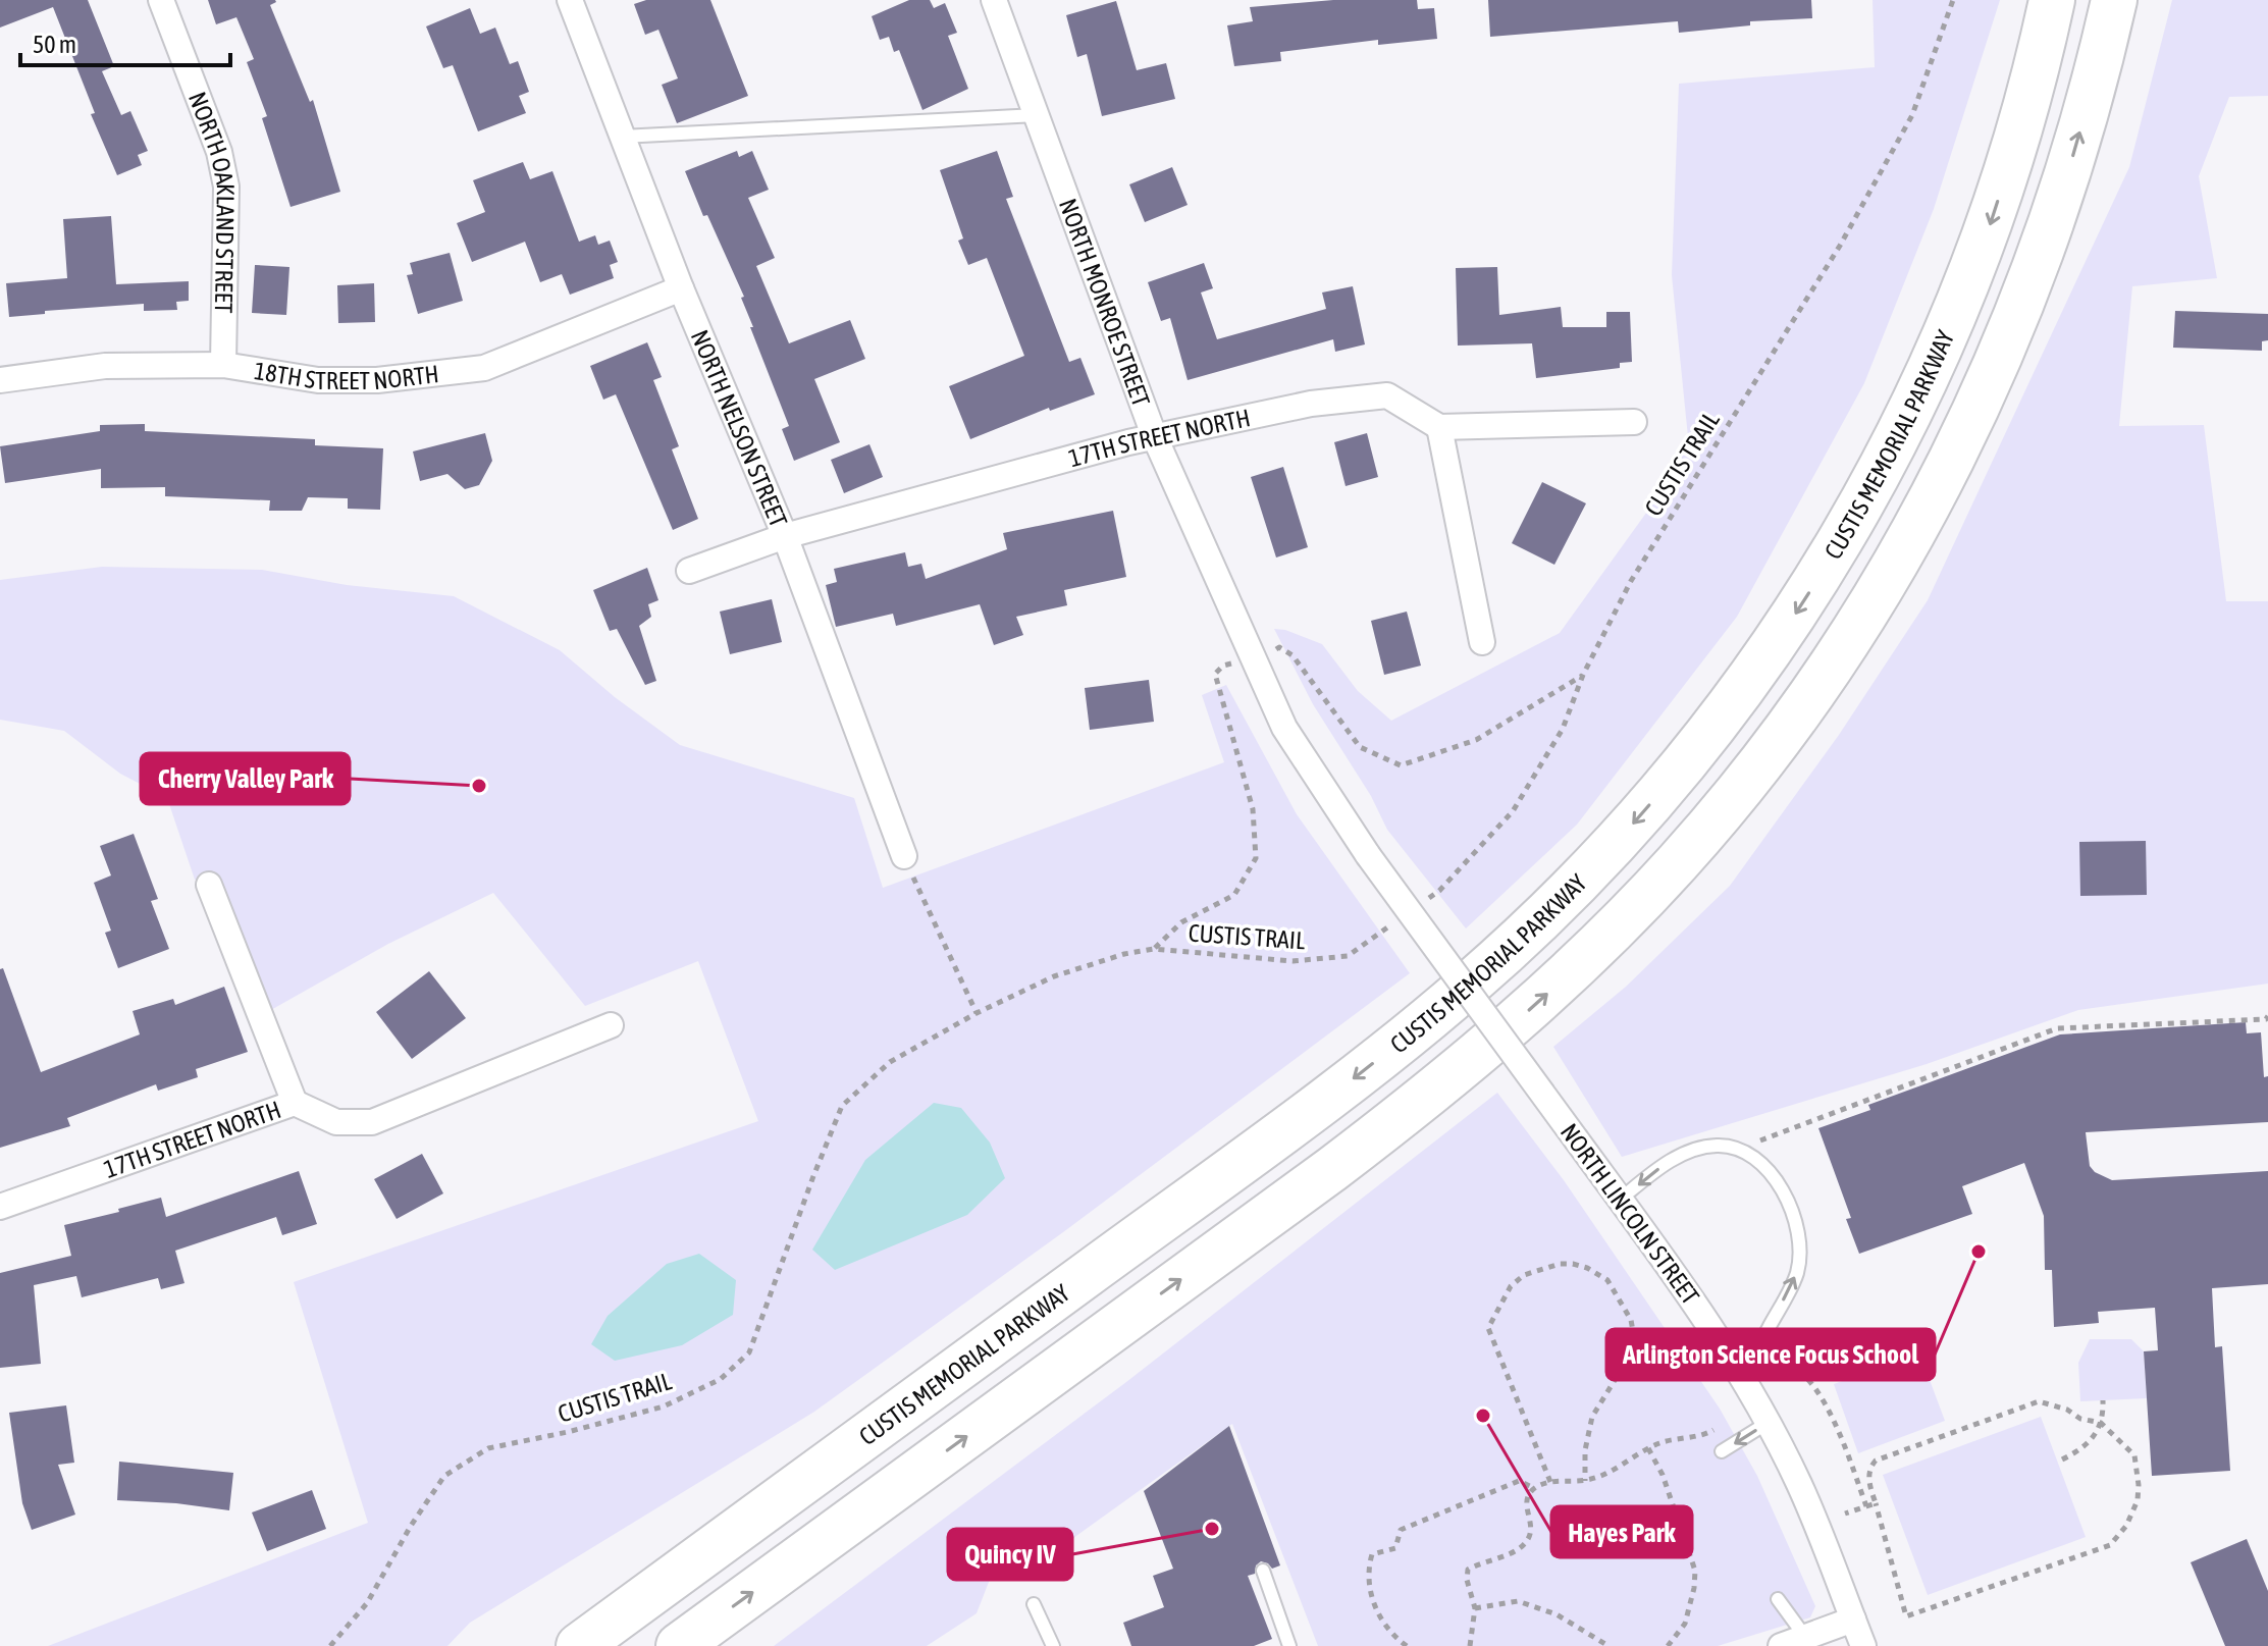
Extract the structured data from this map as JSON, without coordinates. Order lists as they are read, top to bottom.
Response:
{
  "streets": {
    "highway": ["CUSTIS MEMORIAL PARKWAY"],
    "street": [
      "NORTH OAKLAND STREET",
      "NORTH MONROE STREET",
      "18TH STREET NORTH",
      "NORTH NELSON STREET",
      "17TH STREET NORTH",
      "NORTH LINCOLN STREET"
    ],
    "path": ["CUSTIS TRAIL"]
  },
  "crossings": [
    ["NORTH OAKLAND STREET", "18TH STREET NORTH"],
    ["NORTH MONROE STREET", "17TH STREET NORTH"],
    ["NORTH MONROE STREET", "NORTH LINCOLN STREET"],
    ["18TH STREET NORTH", "NORTH NELSON STREET"],
    ["NORTH NELSON STREET", "17TH STREET NORTH"]
  ],
  "places": [
    "Cherry Valley Park",
    "Arlington Science Focus School",
    "Hayes Park",
    "Quincy IV"
  ],
  "scale_bar": "50 m"
}
